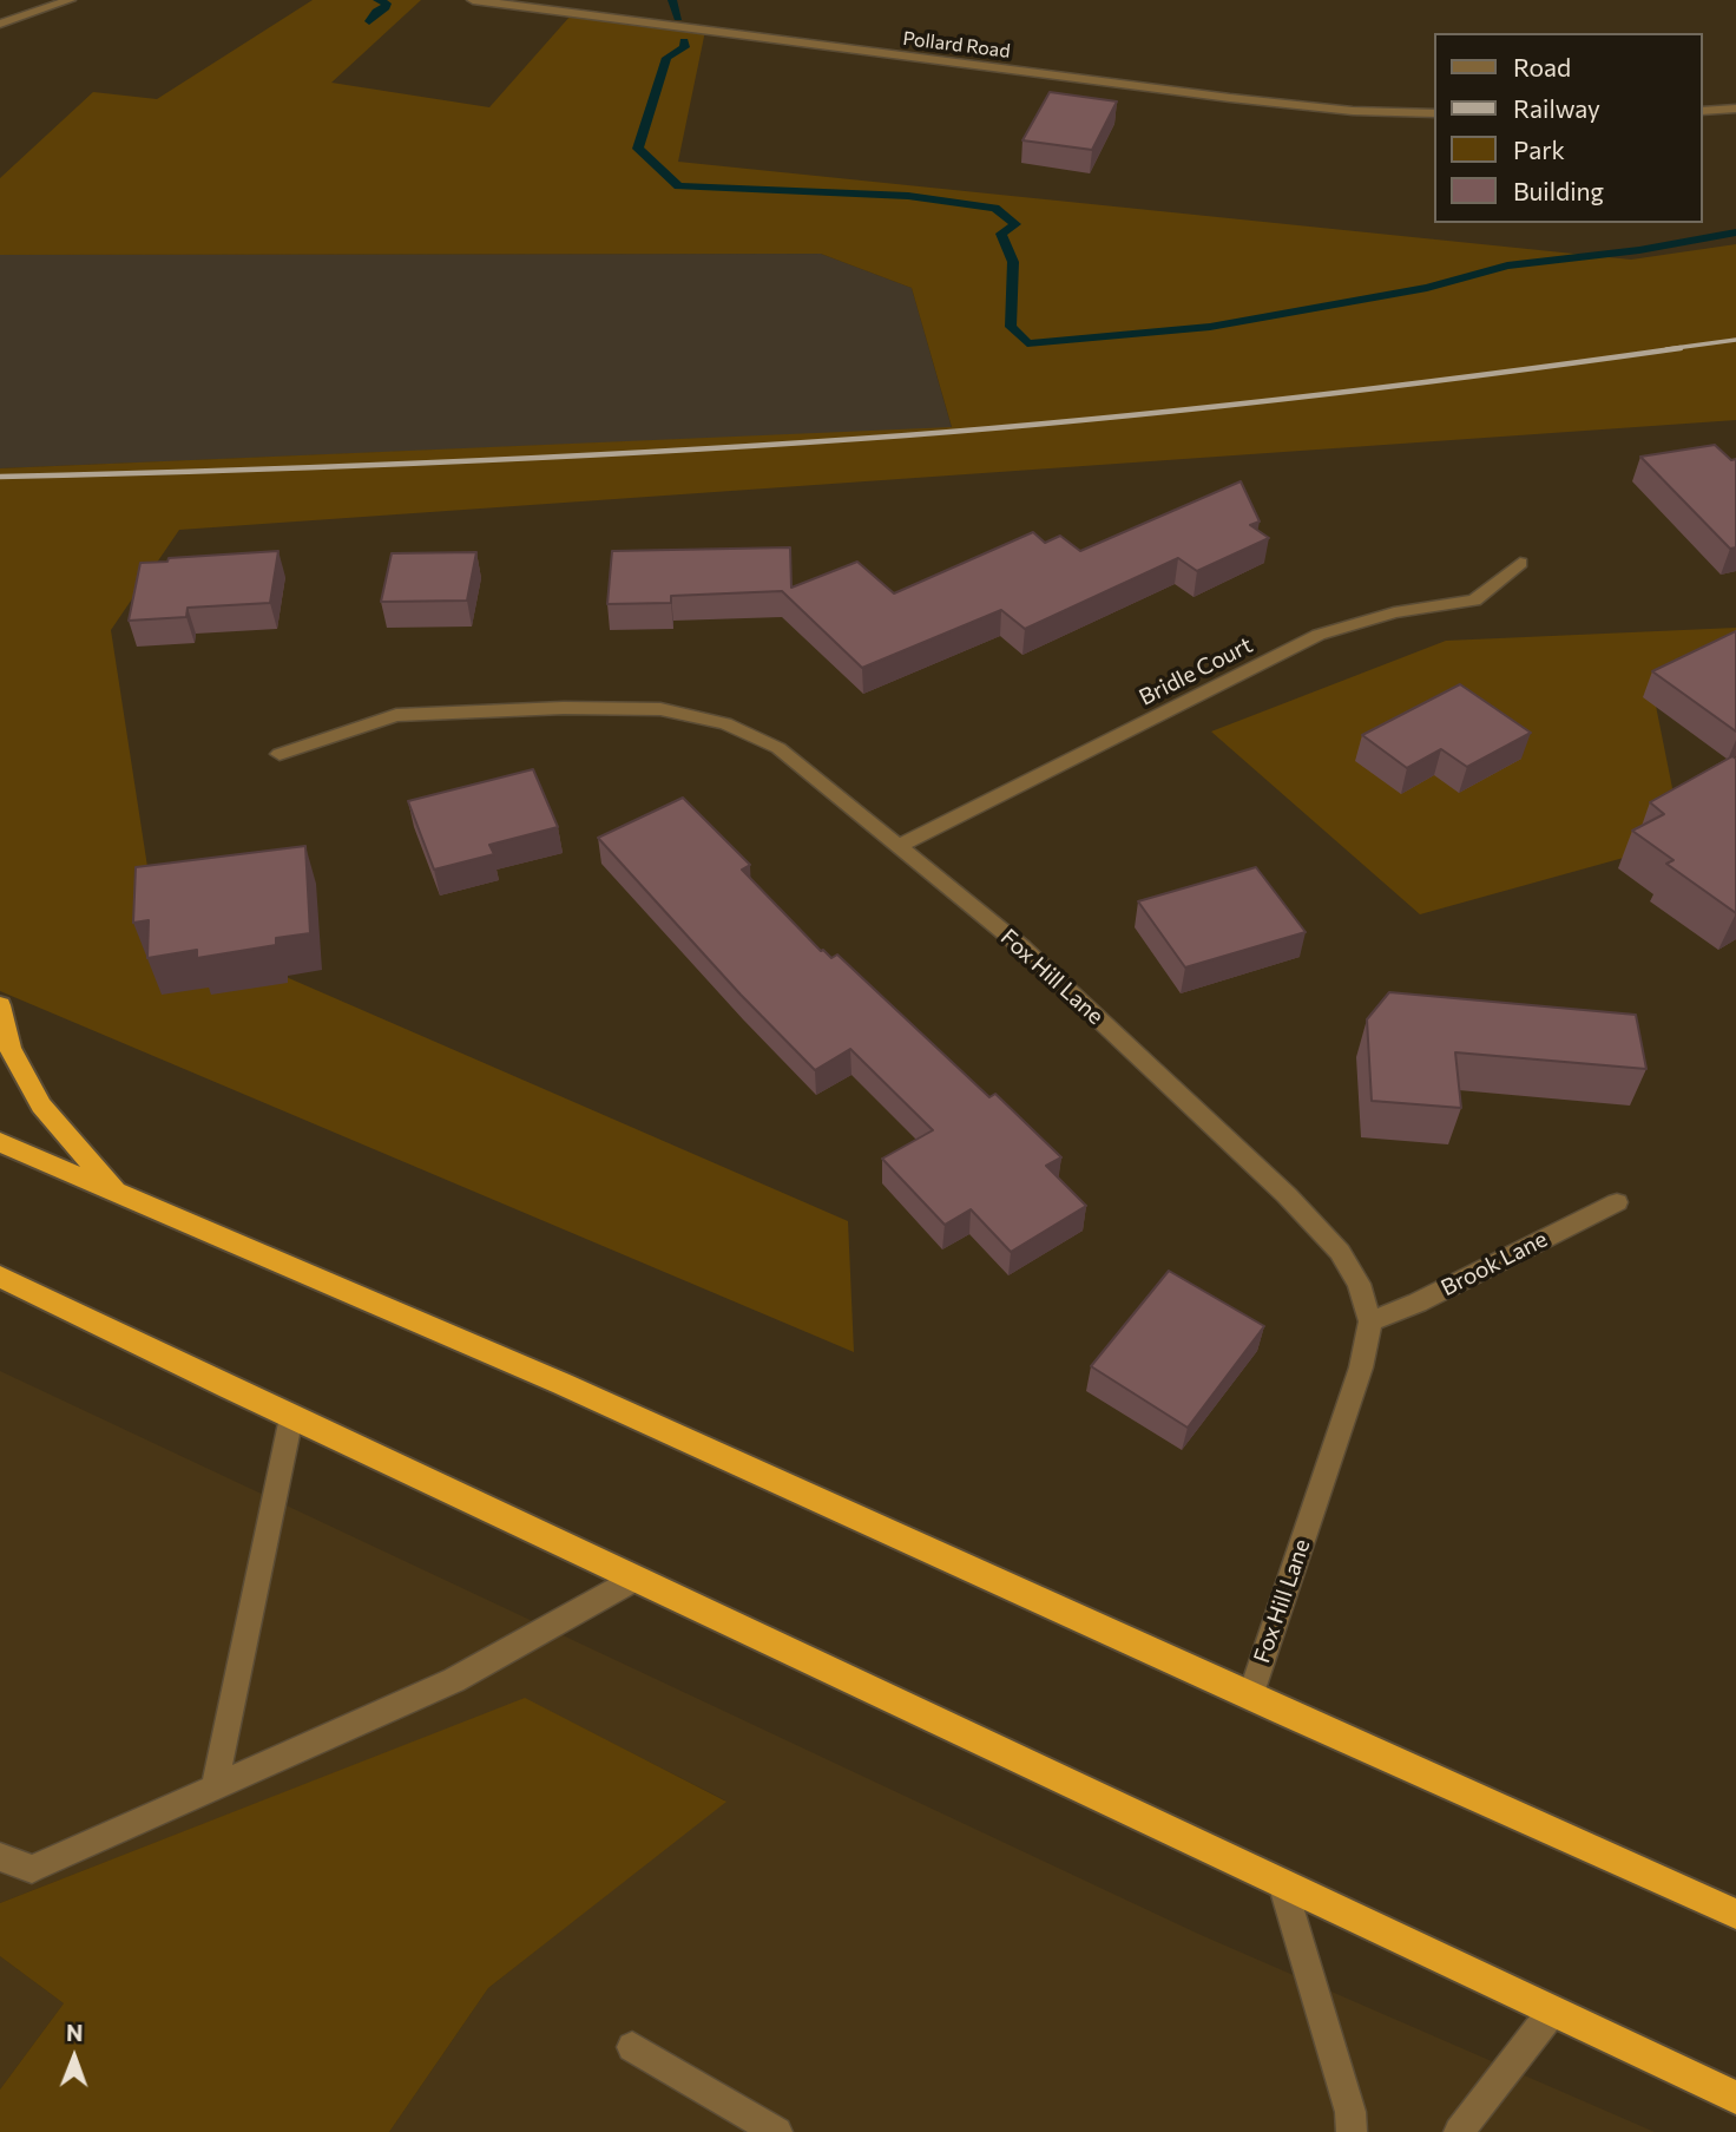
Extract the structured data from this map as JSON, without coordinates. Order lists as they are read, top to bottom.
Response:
{
  "streets": {
    "street": [
      "Pollard Road",
      "Bridle Court",
      "Fox Hill Lane",
      "Brook Lane"
    ]
  },
  "crossings": [
    ["Bridle Court", "Fox Hill Lane"],
    ["Fox Hill Lane", "Brook Lane"]
  ],
  "legend": [
    "Road",
    "Railway",
    "Park",
    "Building"
  ],
  "north": "top"
}
